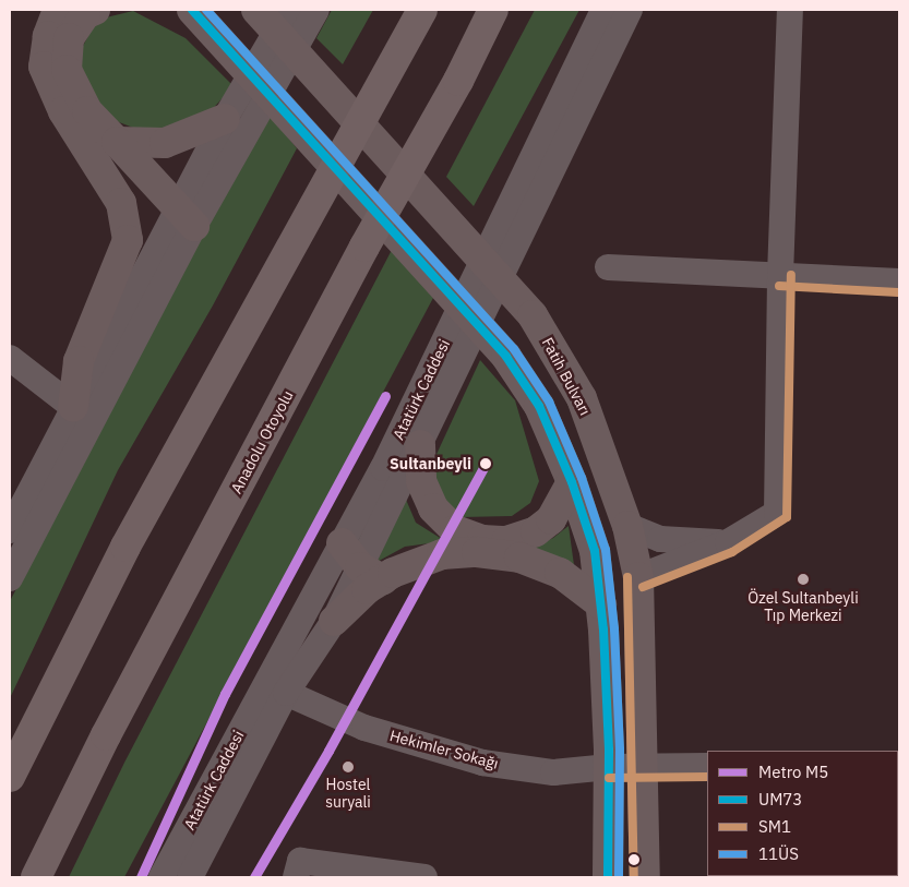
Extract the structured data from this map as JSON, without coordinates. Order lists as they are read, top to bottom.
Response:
{
  "streets": {
    "highway": ["Anadolu Otoyolu"],
    "main road": ["Fatih Bulvarı"],
    "street": ["Atatürk Caddesi", "Hekimler Sokağı"]
  },
  "crossings": [
    ["Fatih Bulvarı", "Hekimler Sokağı"],
    ["Atatürk Caddesi", "Hekimler Sokağı"]
  ],
  "places": ["Sultanbeyli", "Özel Sultanbeyli Tıp Merkezi", "Hostel suryali"],
  "lines": [
    "transit line UM73",
    "transit line 11ÜS",
    "transit line SM1",
    "metro line M5"
  ],
  "legend": [
    "Metro M5",
    "UM73",
    "SM1",
    "11ÜS"
  ]
}
